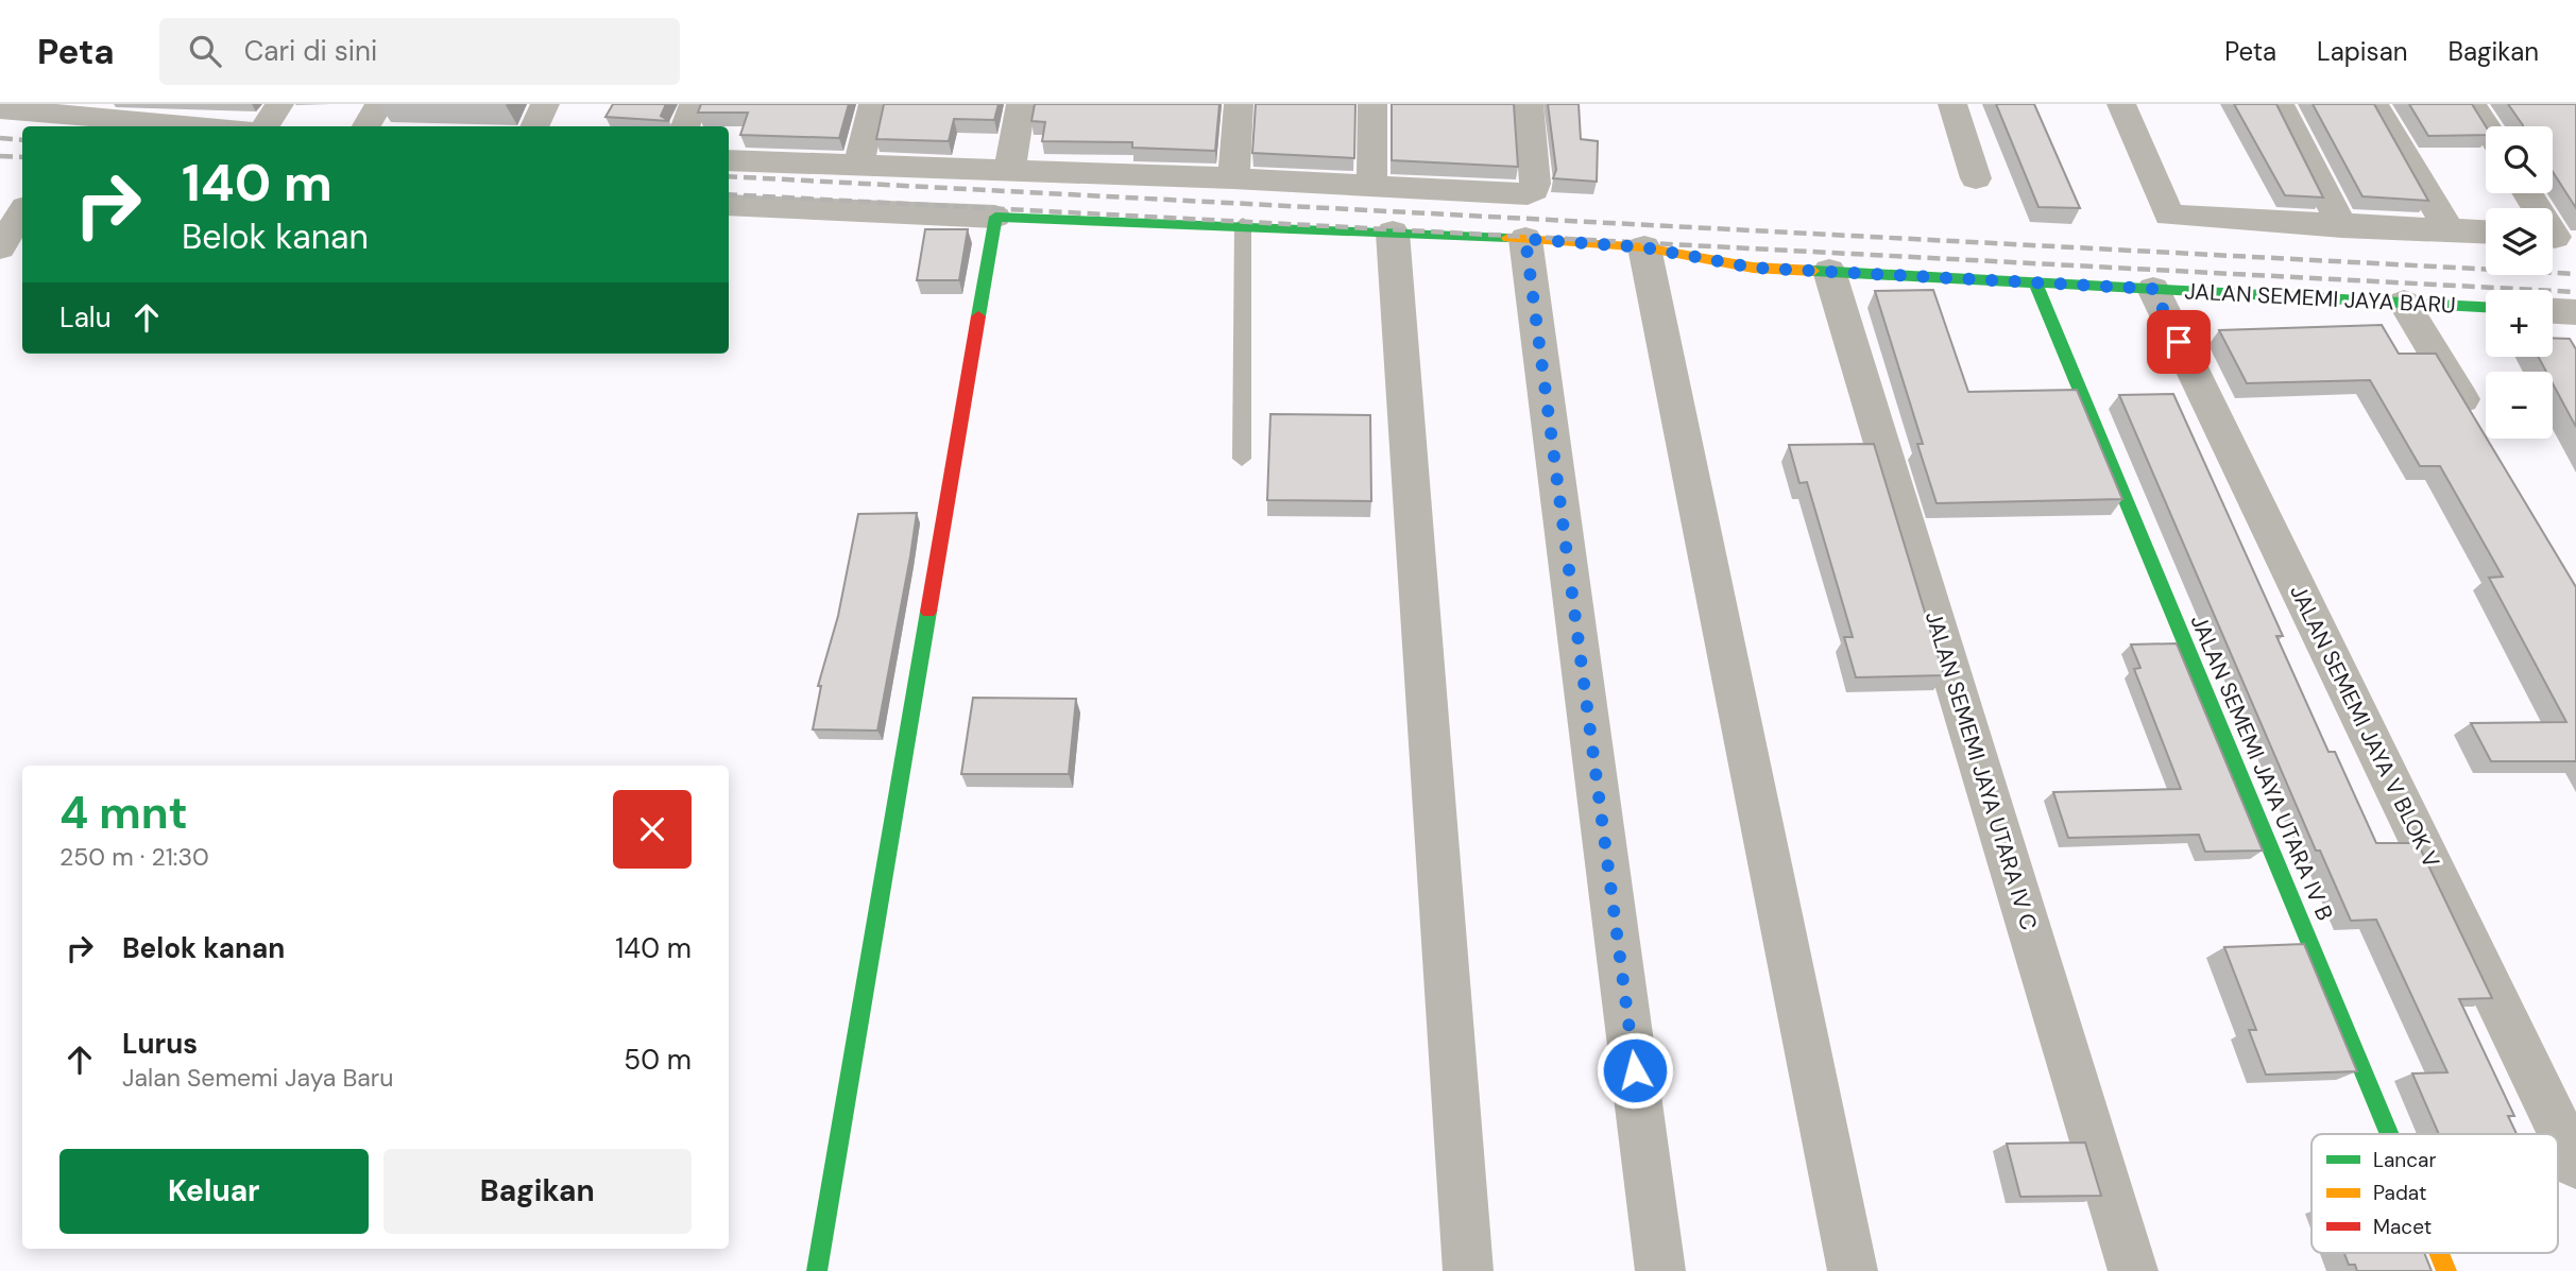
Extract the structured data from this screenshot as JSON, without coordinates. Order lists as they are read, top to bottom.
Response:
{
  "streets": {
    "street": [
      "JALAN SEMEMI JAYA BARU",
      "JALAN SEMEMI JAYA V BLOK V",
      "JALAN SEMEMI JAYA UTARA IV B",
      "JALAN SEMEMI JAYA UTARA IV C"
    ]
  },
  "crossings": [
    ["JALAN SEMEMI JAYA BARU", "JALAN SEMEMI JAYA V BLOK V"],
    ["JALAN SEMEMI JAYA BARU", "JALAN SEMEMI JAYA UTARA IV B"],
    ["JALAN SEMEMI JAYA BARU", "JALAN SEMEMI JAYA UTARA IV C"]
  ],
  "legend": ["Lancar", "Padat", "Macet"],
  "page": {
    "header": "Peta",
    "search": "Cari di sini",
    "nav": ["Peta", "Lapisan", "Bagikan"],
    "map_buttons": ["+", "−"],
    "turn": ["140 m", "Belok kanan"],
    "then": "Lalu",
    "heading": ["4 mnt", "250 m · 21:30"],
    "list": [
      {
        "name": "Belok kanan",
        "value": "140 m"
      },
      {
        "name": "Lurus",
        "note": "Jalan Sememi Jaya Baru",
        "value": "50 m"
      }
    ],
    "buttons": ["Keluar", "Bagikan"]
  }
}
